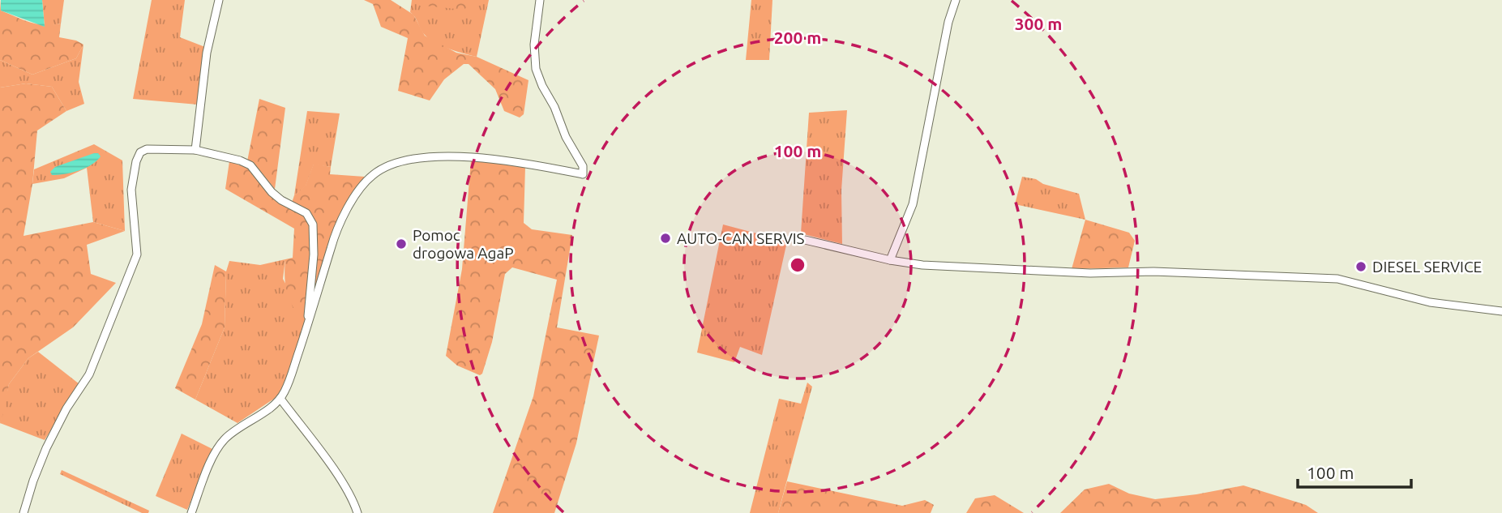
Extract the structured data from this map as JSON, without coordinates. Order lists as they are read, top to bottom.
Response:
{
  "places": ["AUTO-CAN SERVIS", "Pomoc drogowa AgaP", "DIESEL SERVICE"],
  "scale_bar": "100 m",
  "rings": ["300 m", "200 m", "100 m"]
}
